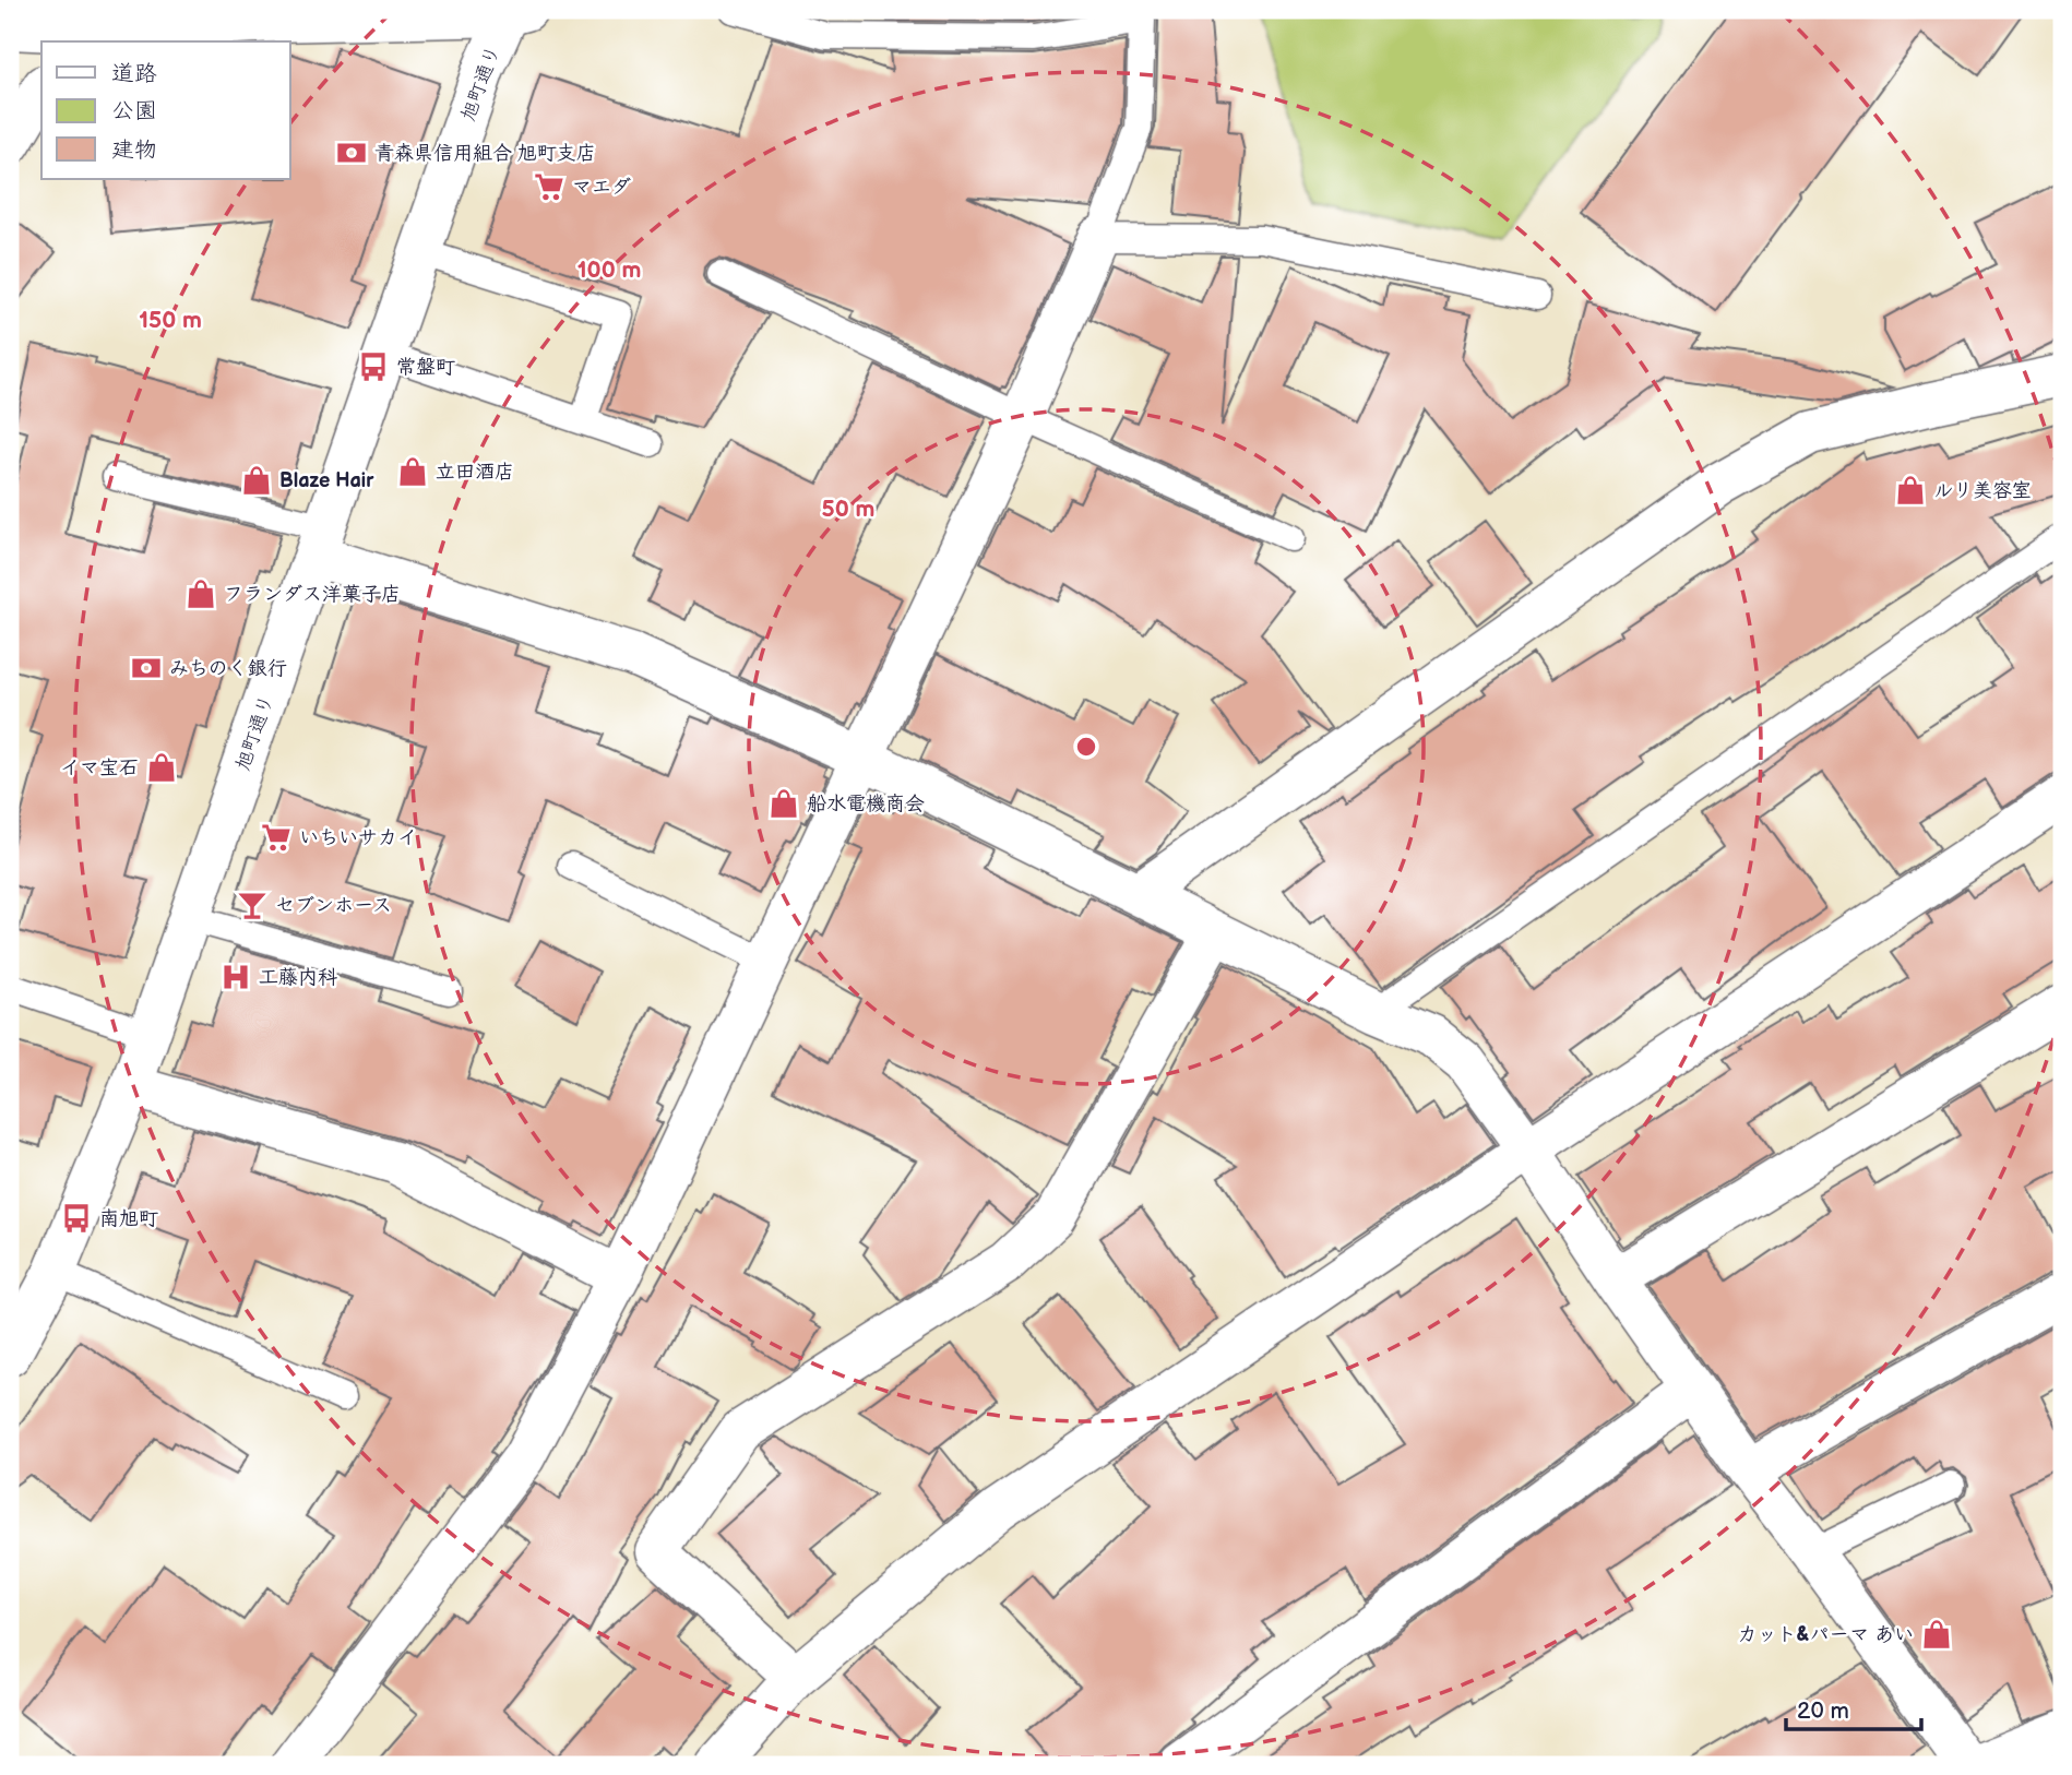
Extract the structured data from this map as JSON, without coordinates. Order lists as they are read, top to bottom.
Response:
{
  "streets": {
    "street": ["旭町通り"]
  },
  "places": {
    "bank": ["青森県信用組合 旭町支店", "みちのく銀行"],
    "supermarket": ["マエダ", "いちいサカイ"],
    "bus stop": ["常盤町", "南旭町"],
    "shop": [
      "立田酒店",
      "Blaze Hair",
      "ルリ美容室",
      "フランダス洋菓子店",
      "イマ宝石",
      "船水電機商会",
      "カット&パーマ あい"
    ],
    "bar": ["セブンホース"],
    "hospital": ["工藤内科"]
  },
  "legend": ["道路", "公園", "建物"],
  "scale_bar": "20 m",
  "rings": ["100 m", "150 m", "50 m"]
}
